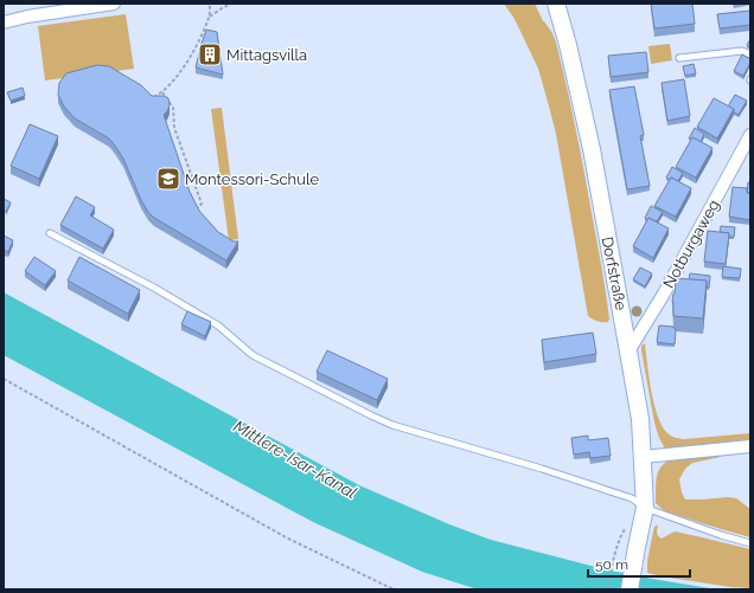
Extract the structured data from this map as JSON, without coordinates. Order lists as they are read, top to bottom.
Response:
{
  "streets": {
    "street": ["Notburgaweg", "Dorfstraße"]
  },
  "crossings": [
    ["Notburgaweg", "Dorfstraße"]
  ],
  "water": ["Mittlere-Isar-Kanal"],
  "places": {
    "building": ["Mittagsvilla"],
    "school or university": ["Montessori-Schule"]
  },
  "scale_bar": "50 m"
}
